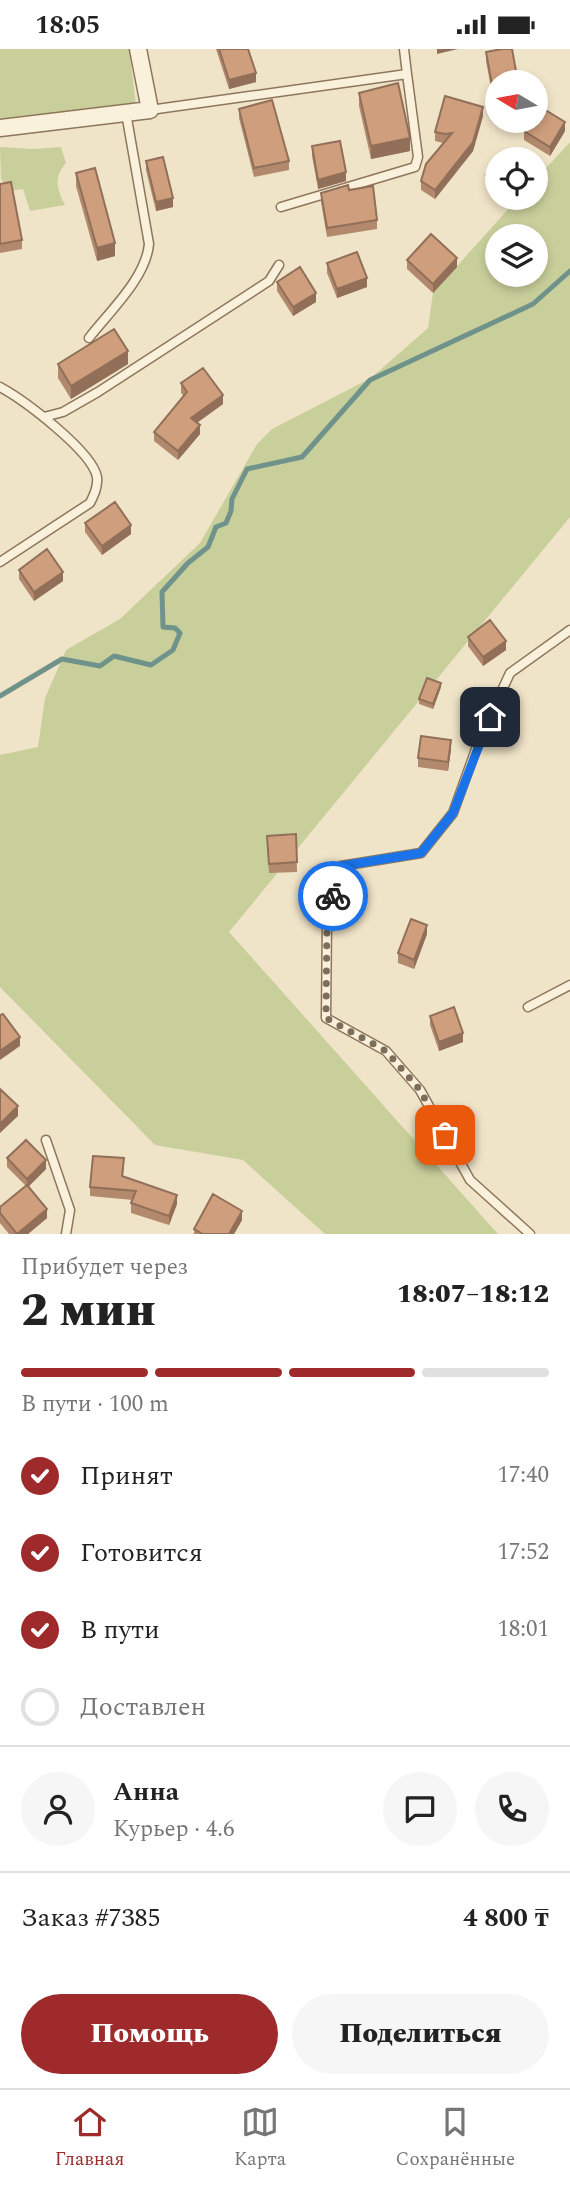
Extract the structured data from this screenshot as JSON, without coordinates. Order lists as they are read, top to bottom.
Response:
{
  "north": "left",
  "page": {
    "status": "18:05",
    "heading": ["2 мин", "Прибудет через", "18:07–18:12"],
    "panel": [
      "Анна",
      "Курьер · 4.6",
      "Заказ #7385",
      "4 800 ₸"
    ],
    "bar": "В пути · 100 m",
    "list": [
      ["Принят", "17:40"],
      ["Готовится", "17:52"],
      ["В пути", "18:01"],
      "Доставлен"
    ],
    "buttons": ["Помощь", "Поделиться"],
    "tabs": ["Главная", "Карта", "Сохранённые"]
  }
}
